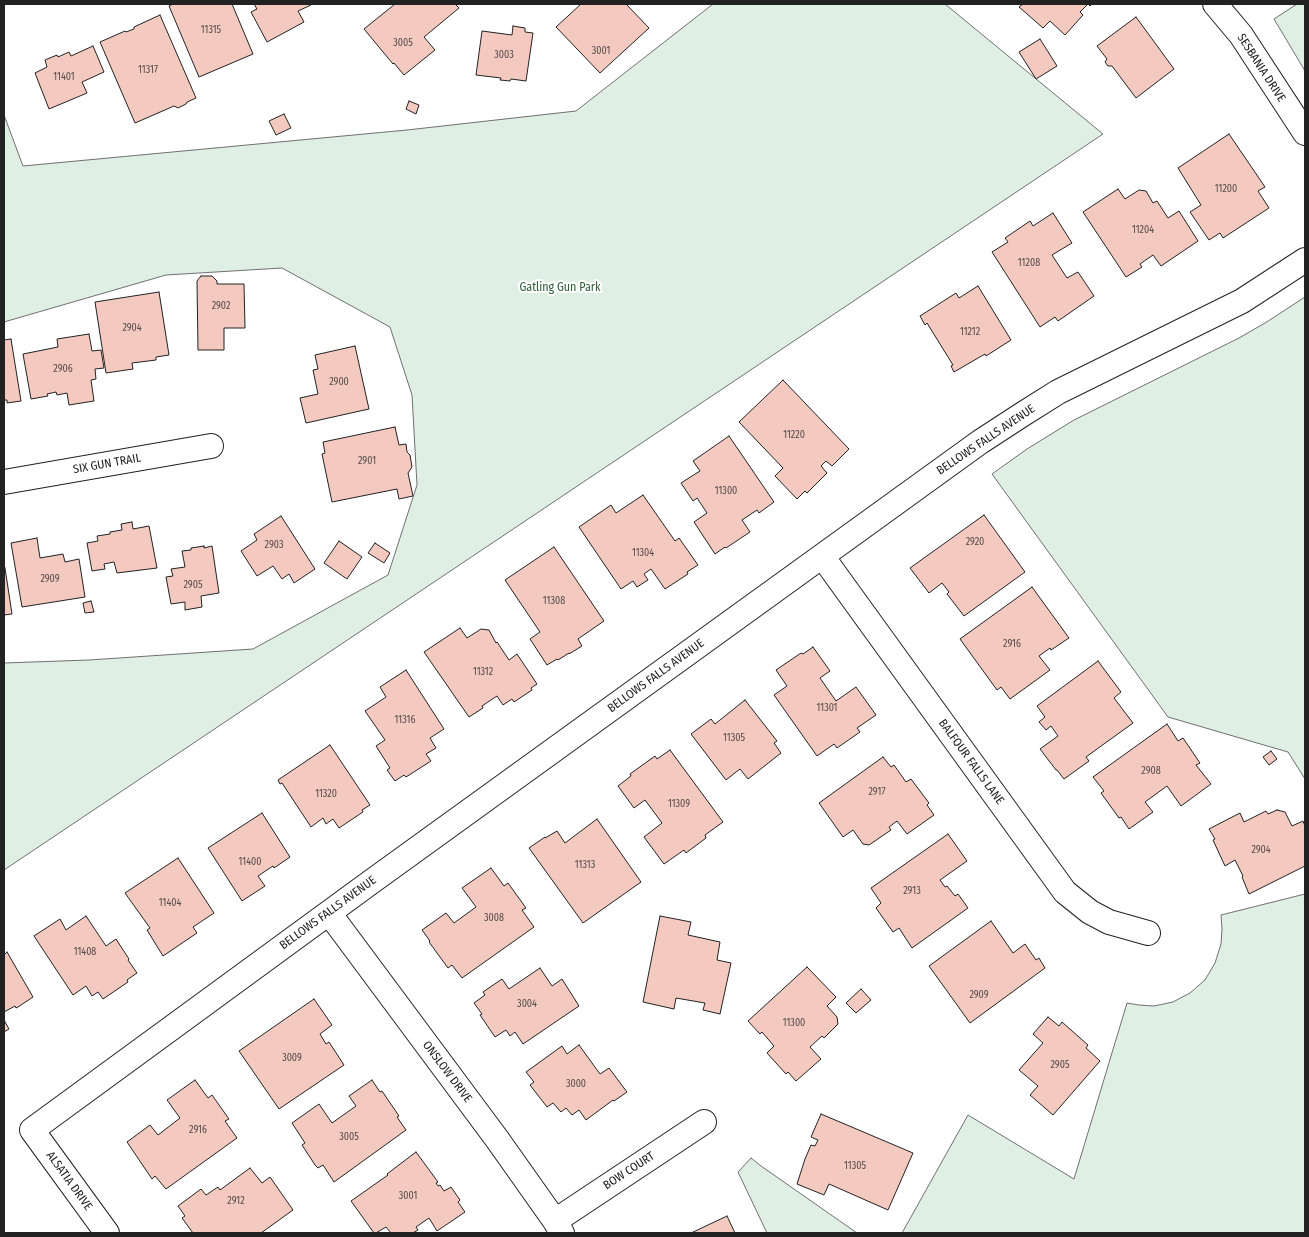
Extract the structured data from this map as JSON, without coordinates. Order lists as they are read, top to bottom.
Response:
{
  "streets": {
    "street": [
      "SESBANIA DRIVE",
      "BELLOWS FALLS AVENUE",
      "SIX GUN TRAIL",
      "BALFOUR FALLS LANE",
      "ONSLOW DRIVE",
      "BOW COURT",
      "ALSATIA DRIVE"
    ]
  },
  "crossings": [
    ["BELLOWS FALLS AVENUE", "BALFOUR FALLS LANE"],
    ["BELLOWS FALLS AVENUE", "ONSLOW DRIVE"],
    ["BELLOWS FALLS AVENUE", "ALSATIA DRIVE"],
    ["ONSLOW DRIVE", "BOW COURT"]
  ],
  "parks": ["Gatling Gun Park"],
  "house_numbers": [
    "11315",
    "3005",
    "3001",
    "3003",
    "11317",
    "11401",
    "11200",
    "11204",
    "11208",
    "2902",
    "2904",
    "11212",
    "2906",
    "2900",
    "11220",
    "2901",
    "11300",
    "2920",
    "2903",
    "11304",
    "2909",
    "2905",
    "11308",
    "2916",
    "11312",
    "11301",
    "11316",
    "11305",
    "2908",
    "2917",
    "11320",
    "11309",
    "2904",
    "11400",
    "11313",
    "2913",
    "11404",
    "3008",
    "11408",
    "2909",
    "3004",
    "11300",
    "3009",
    "2905",
    "3000",
    "2916",
    "3005",
    "11305",
    "3001",
    "2912"
  ]
}
